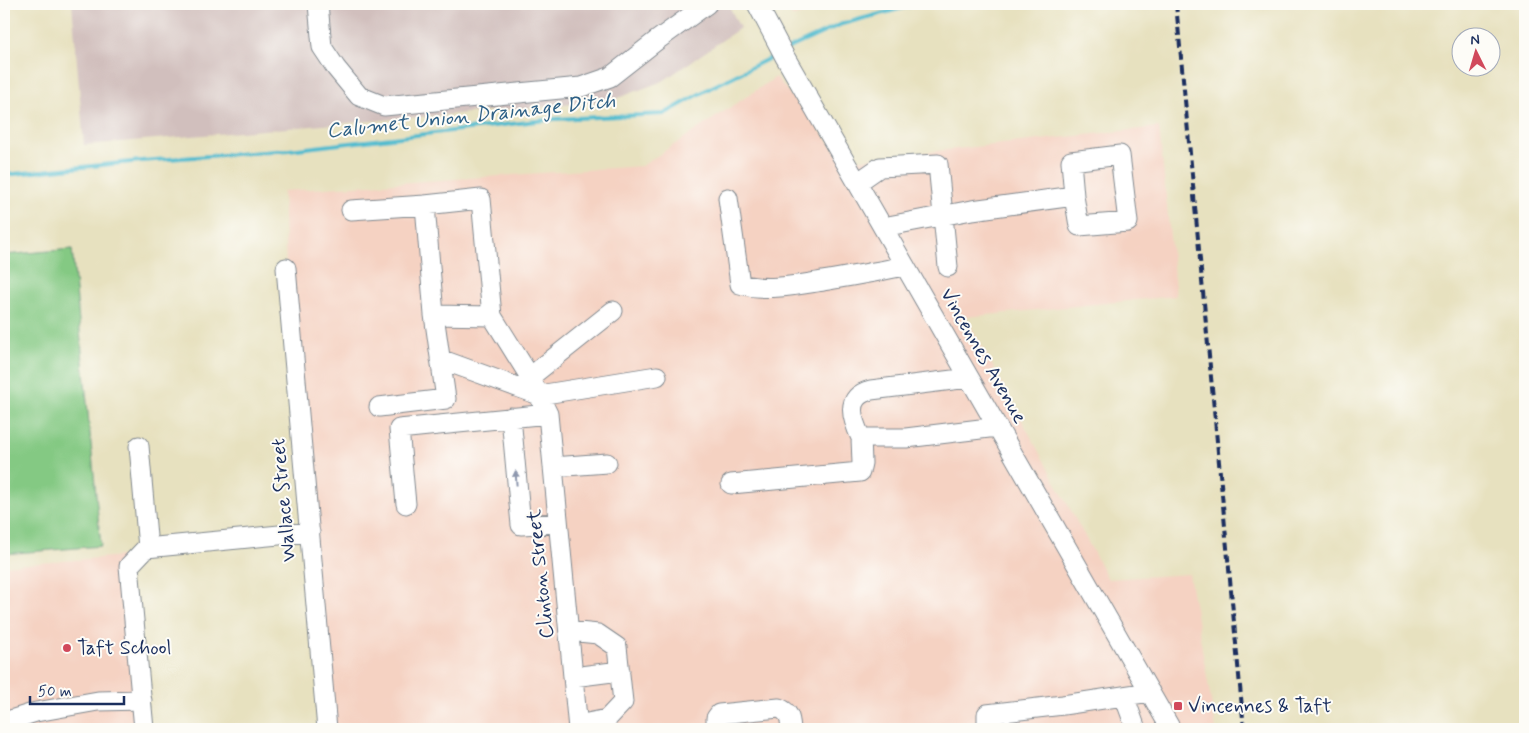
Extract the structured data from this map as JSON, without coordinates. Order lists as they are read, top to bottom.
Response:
{
  "streets": {
    "street": ["Vincennes Avenue", "Wallace Street", "Clinton Street"]
  },
  "water": ["Calumet Union Drainage Ditch"],
  "places": {
    "other": ["Taft School"],
    "transit": ["Vincennes & Taft"]
  },
  "scale_bar": "50 m",
  "north": "top"
}
